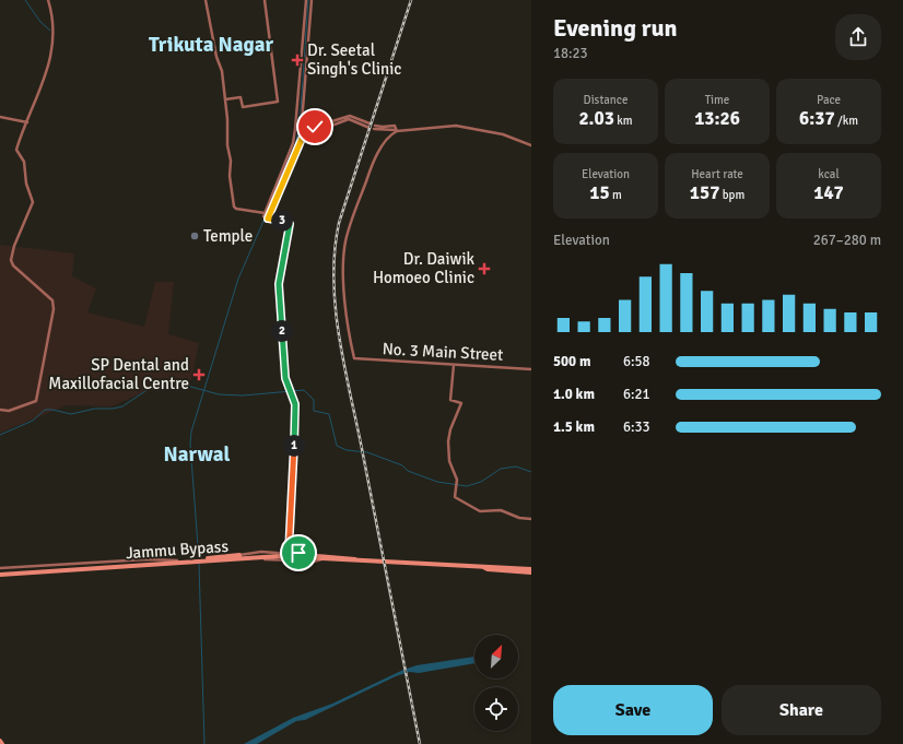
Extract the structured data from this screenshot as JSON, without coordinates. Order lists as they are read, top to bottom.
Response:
{
  "streets": {
    "highway": ["Jammu Bypass"],
    "street": ["No. 3 Main Street"]
  },
  "districts": ["Trikuta Nagar", "Narwal"],
  "places": {
    "health": ["Dr. Seetal Singh's Clinic", "Dr. Daiwik Homoeo Clinic", "SP Dental and Maxillofacial Centre"],
    "other": ["Temple"]
  },
  "north": "top right",
  "page": {
    "heading": ["Evening run", "18:23"],
    "stats": [
      ["Distance", "2.03 km"],
      ["Time", "13:26"],
      ["Pace", "6:37 /km"],
      ["Elevation", "15 m"],
      ["Heart rate", "157 bpm"],
      ["kcal", "147"]
    ],
    "pins": ["3", "2", "1"],
    "chart": ["Elevation", "267–280 m"],
    "list": [
      {
        "name": "500 m",
        "note": "6:58"
      },
      {
        "name": "1.0 km",
        "note": "6:21"
      },
      {
        "name": "1.5 km",
        "note": "6:33"
      }
    ],
    "buttons": ["Save", "Share"]
  }
}
